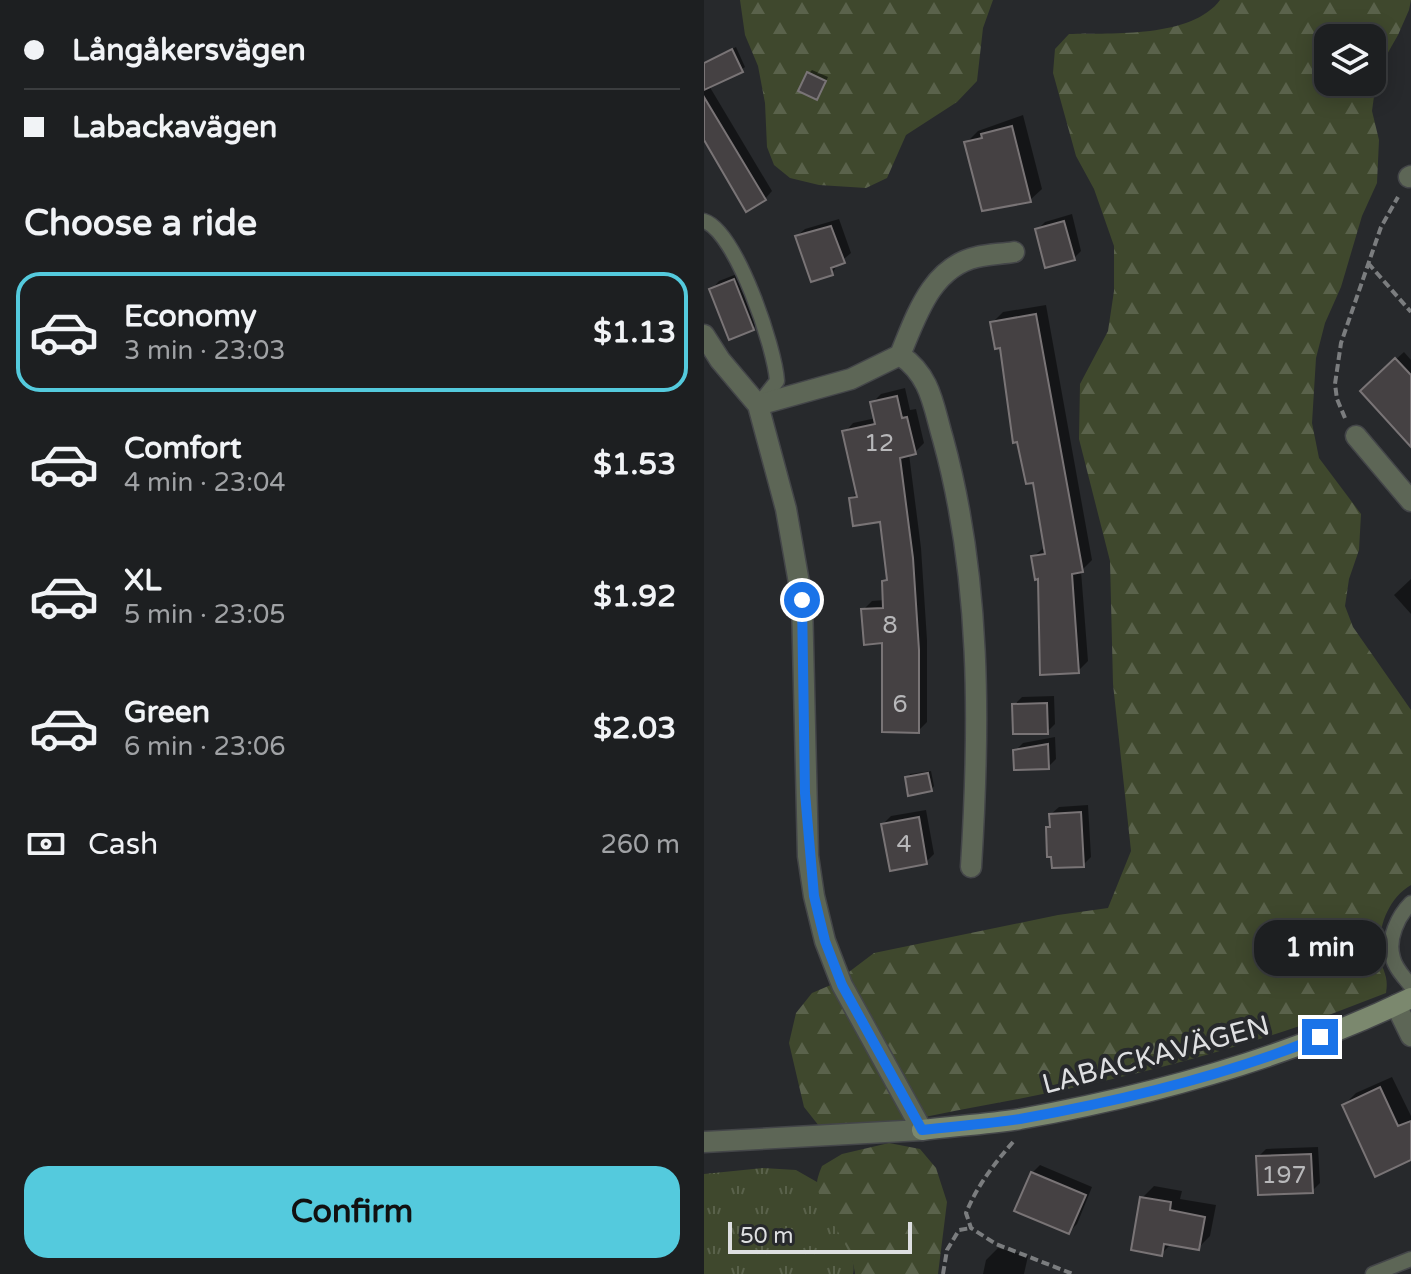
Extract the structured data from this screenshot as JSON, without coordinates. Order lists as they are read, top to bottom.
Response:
{
  "streets": {
    "street": ["LABACKAVÄGEN"]
  },
  "house_numbers": [
    "12",
    "8",
    "6",
    "4",
    "197"
  ],
  "scale_bar": "50 m",
  "page": {
    "banner": ["Långåkersvägen", "Labackavägen"],
    "heading": "Choose a ride",
    "list": [
      {
        "name": "Economy",
        "note": "3 min · 23:03",
        "value": "$1.13"
      },
      {
        "name": "Comfort",
        "note": "4 min · 23:04",
        "value": "$1.53"
      },
      {
        "name": "XL",
        "note": "5 min · 23:05",
        "value": "$1.92"
      },
      {
        "name": "Green",
        "note": "6 min · 23:06",
        "value": "$2.03"
      }
    ],
    "pay": ["Cash", "260 m"],
    "bubble": "1 min",
    "buttons": "Confirm",
    "scale": "50 m"
  }
}
